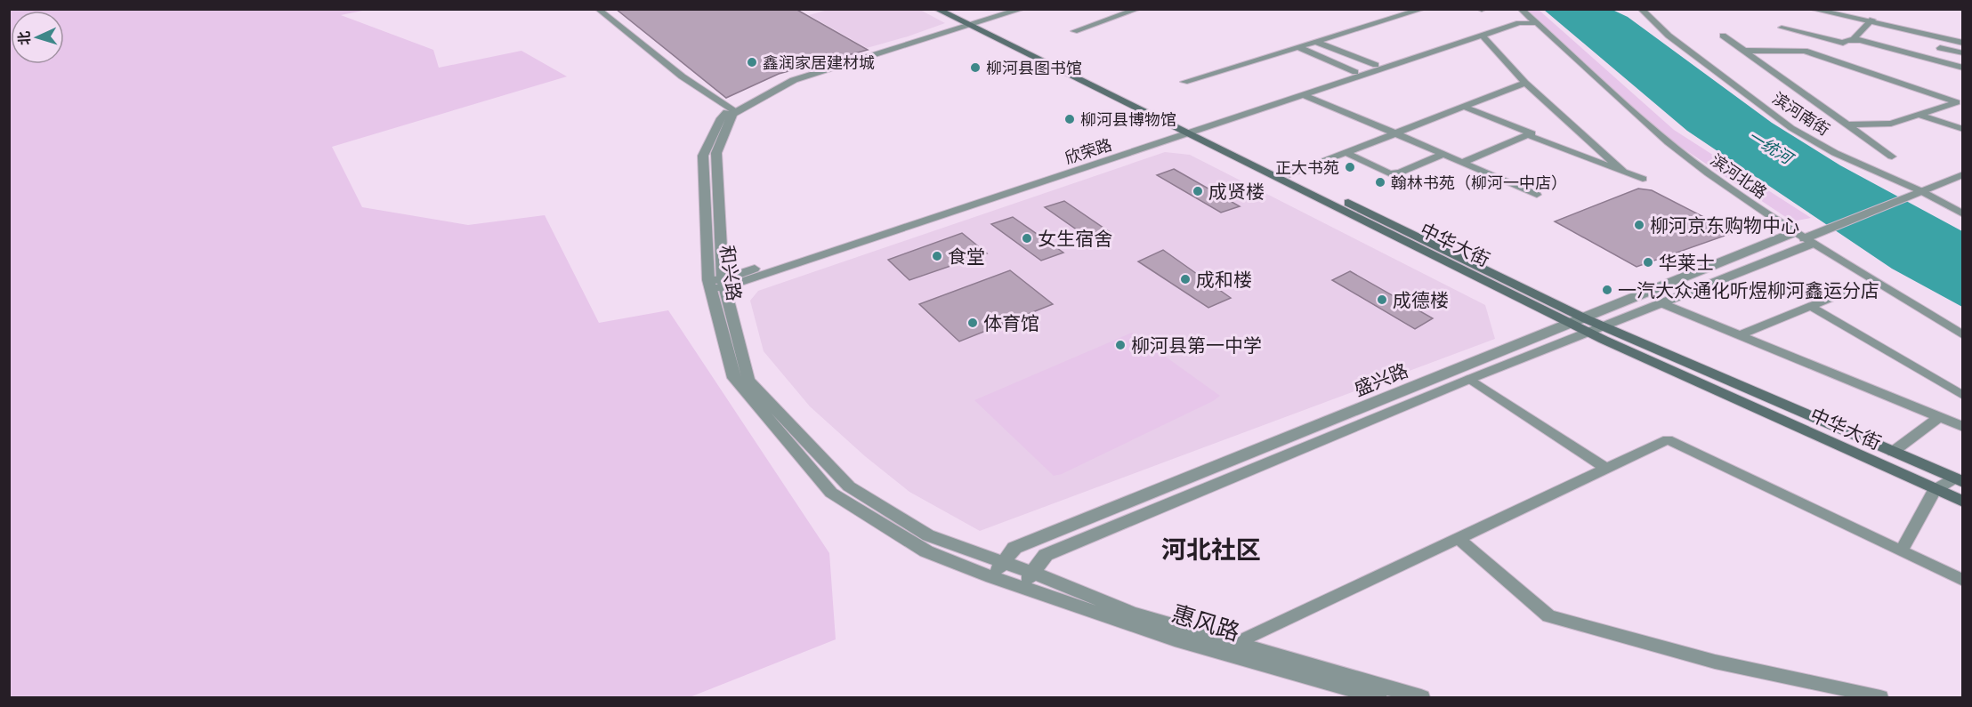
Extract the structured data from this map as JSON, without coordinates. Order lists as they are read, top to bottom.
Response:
{
  "streets": {
    "main road": ["中华大街"],
    "street": [
      "滨河南街",
      "欣荣路",
      "滨河北路",
      "和兴路",
      "盛兴路",
      "惠风路"
    ]
  },
  "crossings": [
    ["欣荣路", "滨河北路"],
    ["欣荣路", "中华大街"],
    ["欣荣路", "和兴路"],
    ["滨河北路", "盛兴路"],
    ["中华大街", "和兴路"],
    ["中华大街", "盛兴路"],
    ["和兴路", "盛兴路"],
    ["和兴路", "惠风路"],
    ["盛兴路", "惠风路"]
  ],
  "districts": ["河北社区"],
  "water": ["一统河"],
  "places": [
    "鑫润家居建材城",
    "柳河县图书馆",
    "柳河县博物馆",
    "正大书苑",
    "翰林书苑（柳河一中店）",
    "成贤楼",
    "柳河京东购物中心",
    "女生宿舍",
    "食堂",
    "华莱士",
    "成和楼",
    "一汽大众通化听煜柳河鑫运分店",
    "成德楼",
    "体育馆",
    "柳河县第一中学"
  ],
  "north": "left"
}
